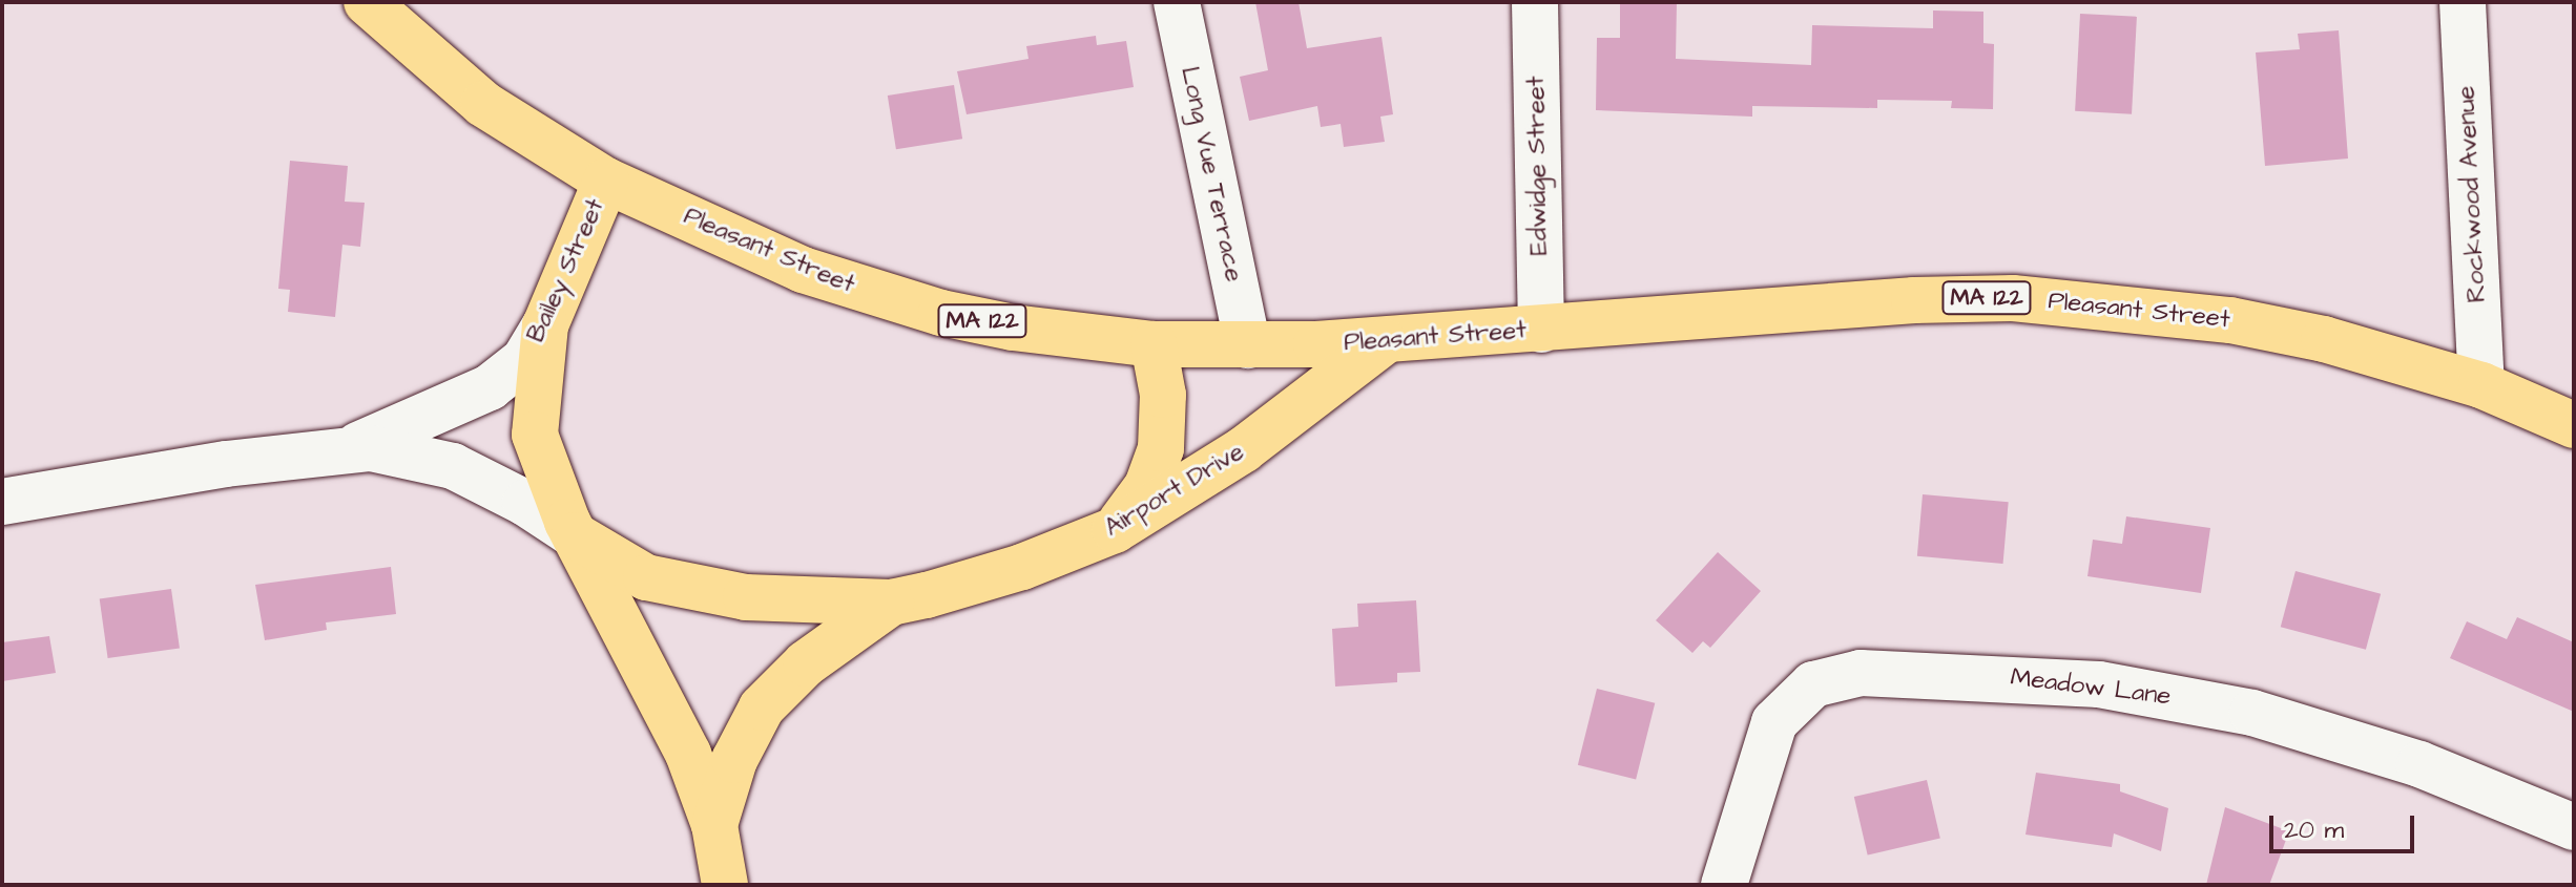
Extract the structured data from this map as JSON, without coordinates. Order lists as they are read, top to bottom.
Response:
{
  "streets": {
    "main road": [
      "Pleasant Street",
      "Bailey Street",
      "MA 122",
      "Airport Drive"
    ],
    "street": [
      "Edwidge Street",
      "Long Vue Terrace",
      "Rockwood Avenue",
      "Meadow Lane"
    ]
  },
  "crossings": [
    ["Edwidge Street", "Pleasant Street"],
    ["Long Vue Terrace", "Pleasant Street"],
    ["Rockwood Avenue", "Pleasant Street"],
    ["Pleasant Street", "Bailey Street"],
    ["Pleasant Street", "Airport Drive"],
    ["Bailey Street", "Airport Drive"]
  ],
  "scale_bar": "20 m"
}
